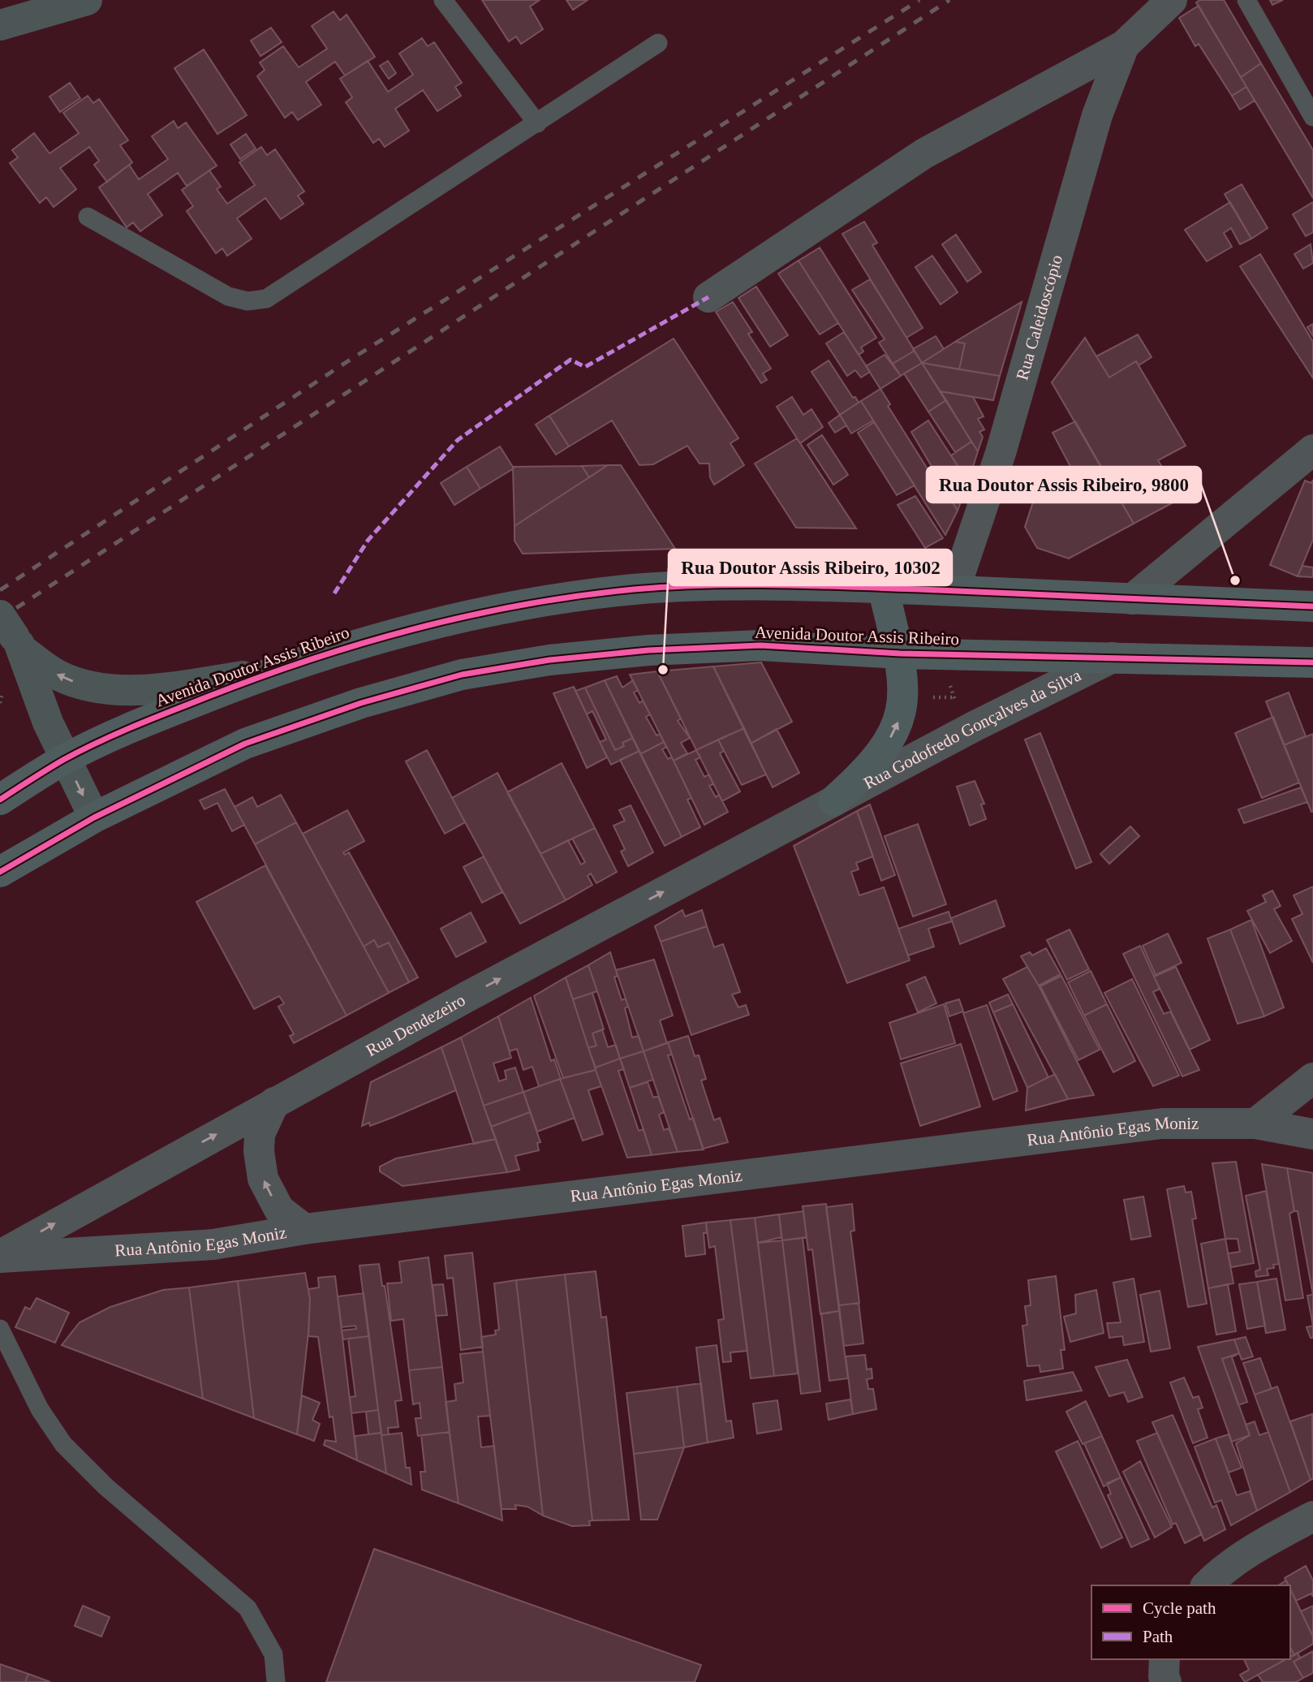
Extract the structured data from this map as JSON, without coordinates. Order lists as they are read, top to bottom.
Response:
{
  "streets": {
    "main road": ["Avenida Doutor Assis Ribeiro"],
    "street": [
      "Rua Caleidoscópio",
      "Rua Godofredo Gonçalves da Silva",
      "Rua Dendezeiro",
      "Rua Antônio Egas Moniz"
    ]
  },
  "crossings": [
    ["Rua Caleidoscópio", "Avenida Doutor Assis Ribeiro"],
    ["Avenida Doutor Assis Ribeiro", "Rua Godofredo Gonçalves da Silva"],
    ["Rua Godofredo Gonçalves da Silva", "Rua Dendezeiro"],
    ["Rua Dendezeiro", "Rua Antônio Egas Moniz"]
  ],
  "one_way": ["Rua Dendezeiro"],
  "places": ["Rua Doutor Assis Ribeiro, 9800", "Rua Doutor Assis Ribeiro, 10302"],
  "legend": ["Cycle path", "Path"]
}
